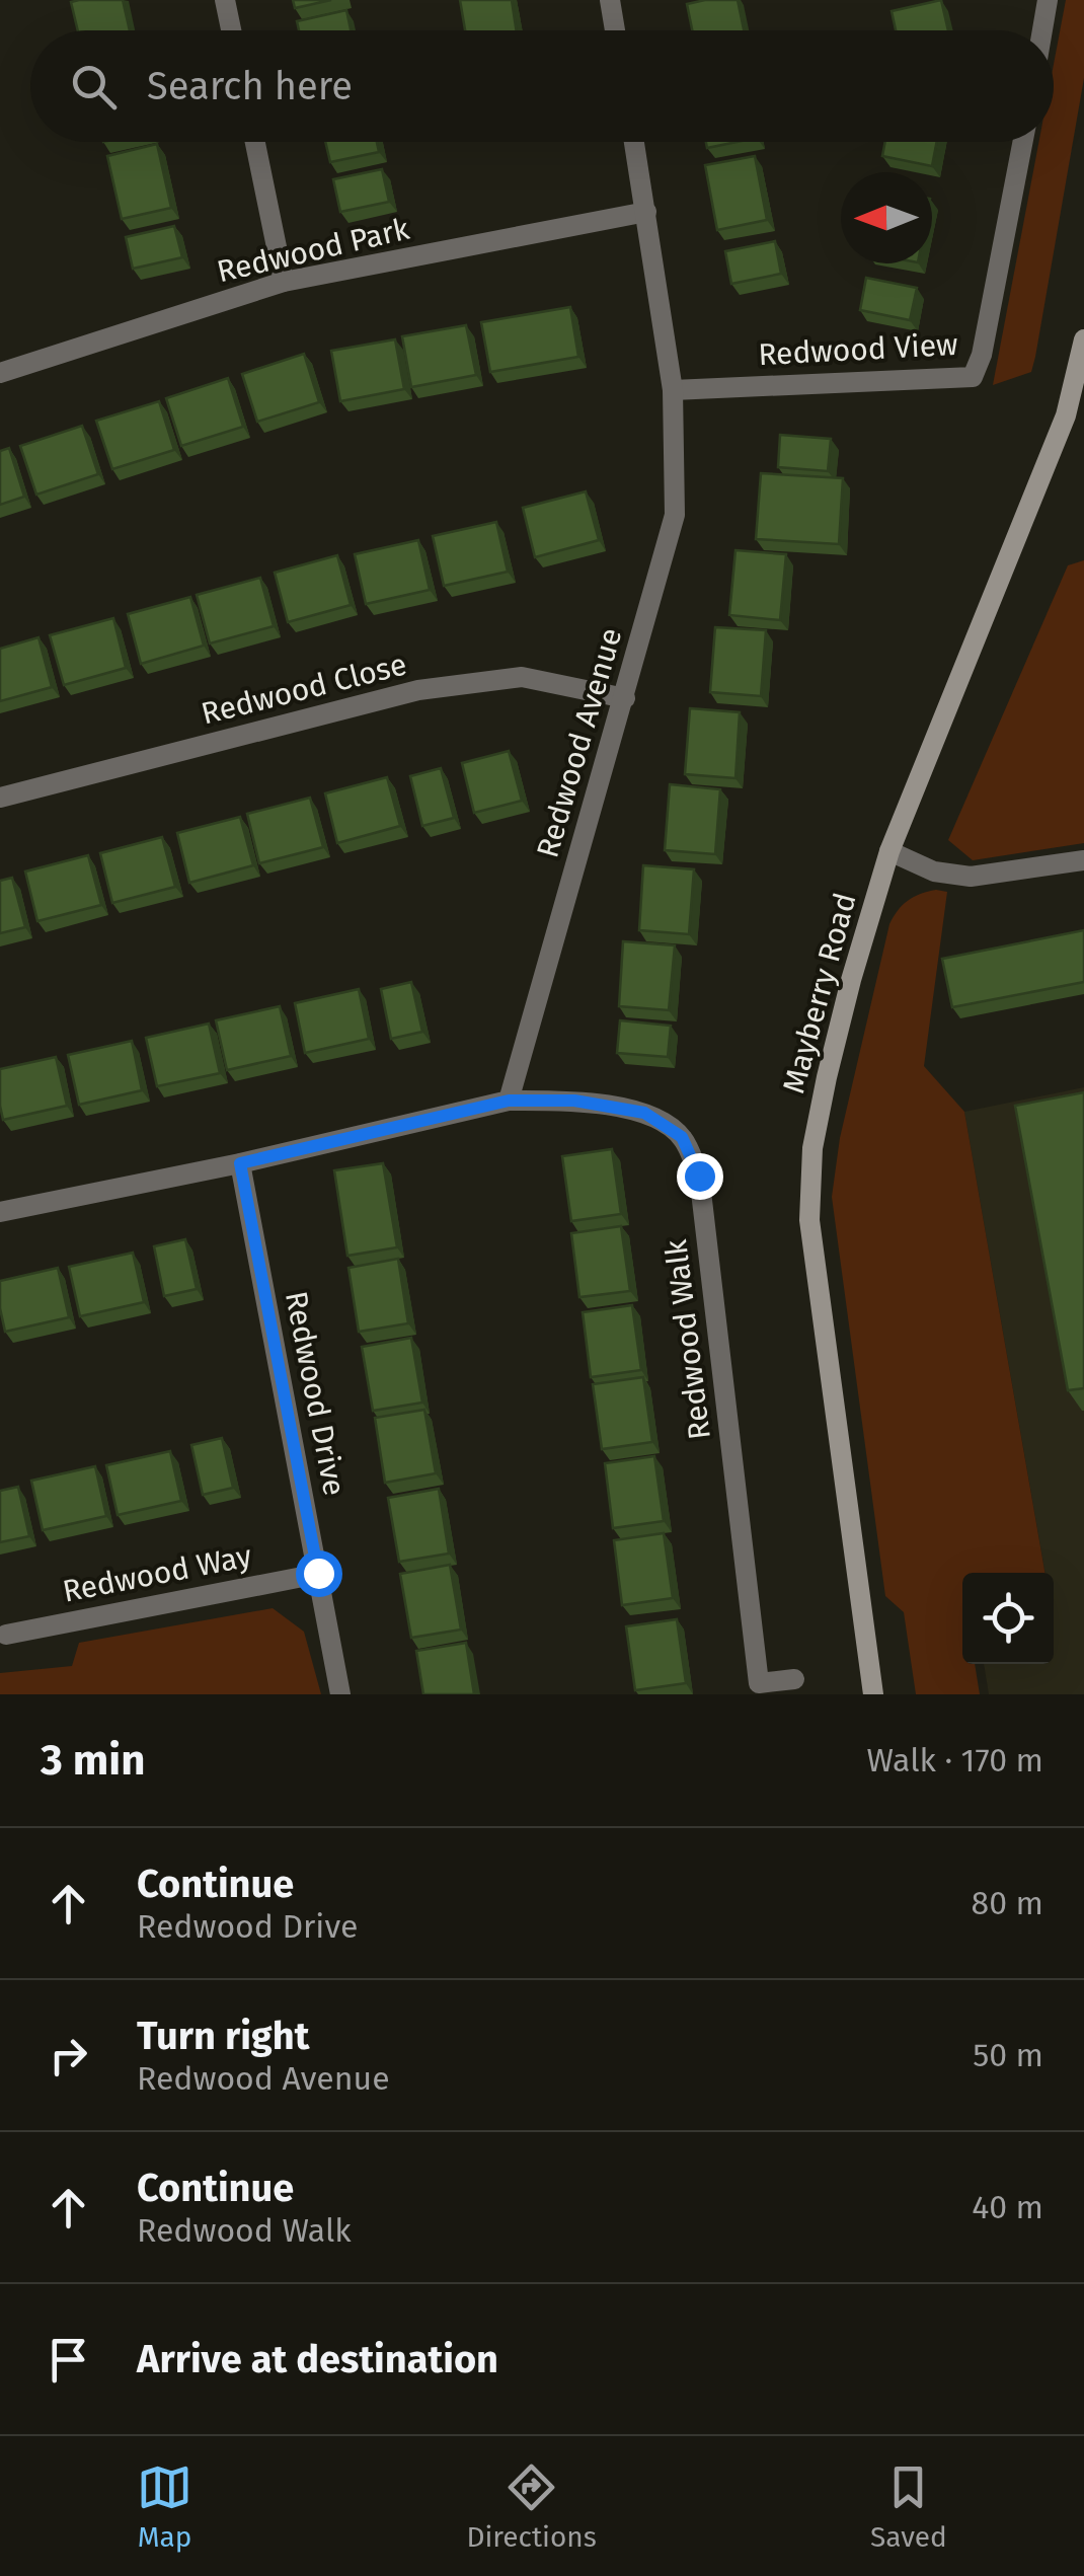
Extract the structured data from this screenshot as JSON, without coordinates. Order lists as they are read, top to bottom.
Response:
{
  "streets": {
    "street": [
      "Redwood Park",
      "Redwood View",
      "Redwood Close",
      "Redwood Avenue",
      "Mayberry Road",
      "Redwood Walk",
      "Redwood Drive",
      "Redwood Way"
    ]
  },
  "crossings": [
    ["Redwood Park", "Redwood Avenue"],
    ["Redwood View", "Redwood Avenue"],
    ["Redwood Close", "Redwood Avenue"],
    ["Redwood Avenue", "Redwood Walk"],
    ["Redwood Drive", "Redwood Way"]
  ],
  "north": "left",
  "page": {
    "search": "Search here",
    "heading": ["3 min", "Walk · 170 m"],
    "list": [
      ["Continue", "Redwood Drive", "80 m"],
      ["Turn right", "Redwood Avenue", "50 m"],
      ["Continue", "Redwood Walk", "40 m"],
      "Arrive at destination"
    ],
    "nav": ["Map", "Directions", "Saved"]
  }
}
